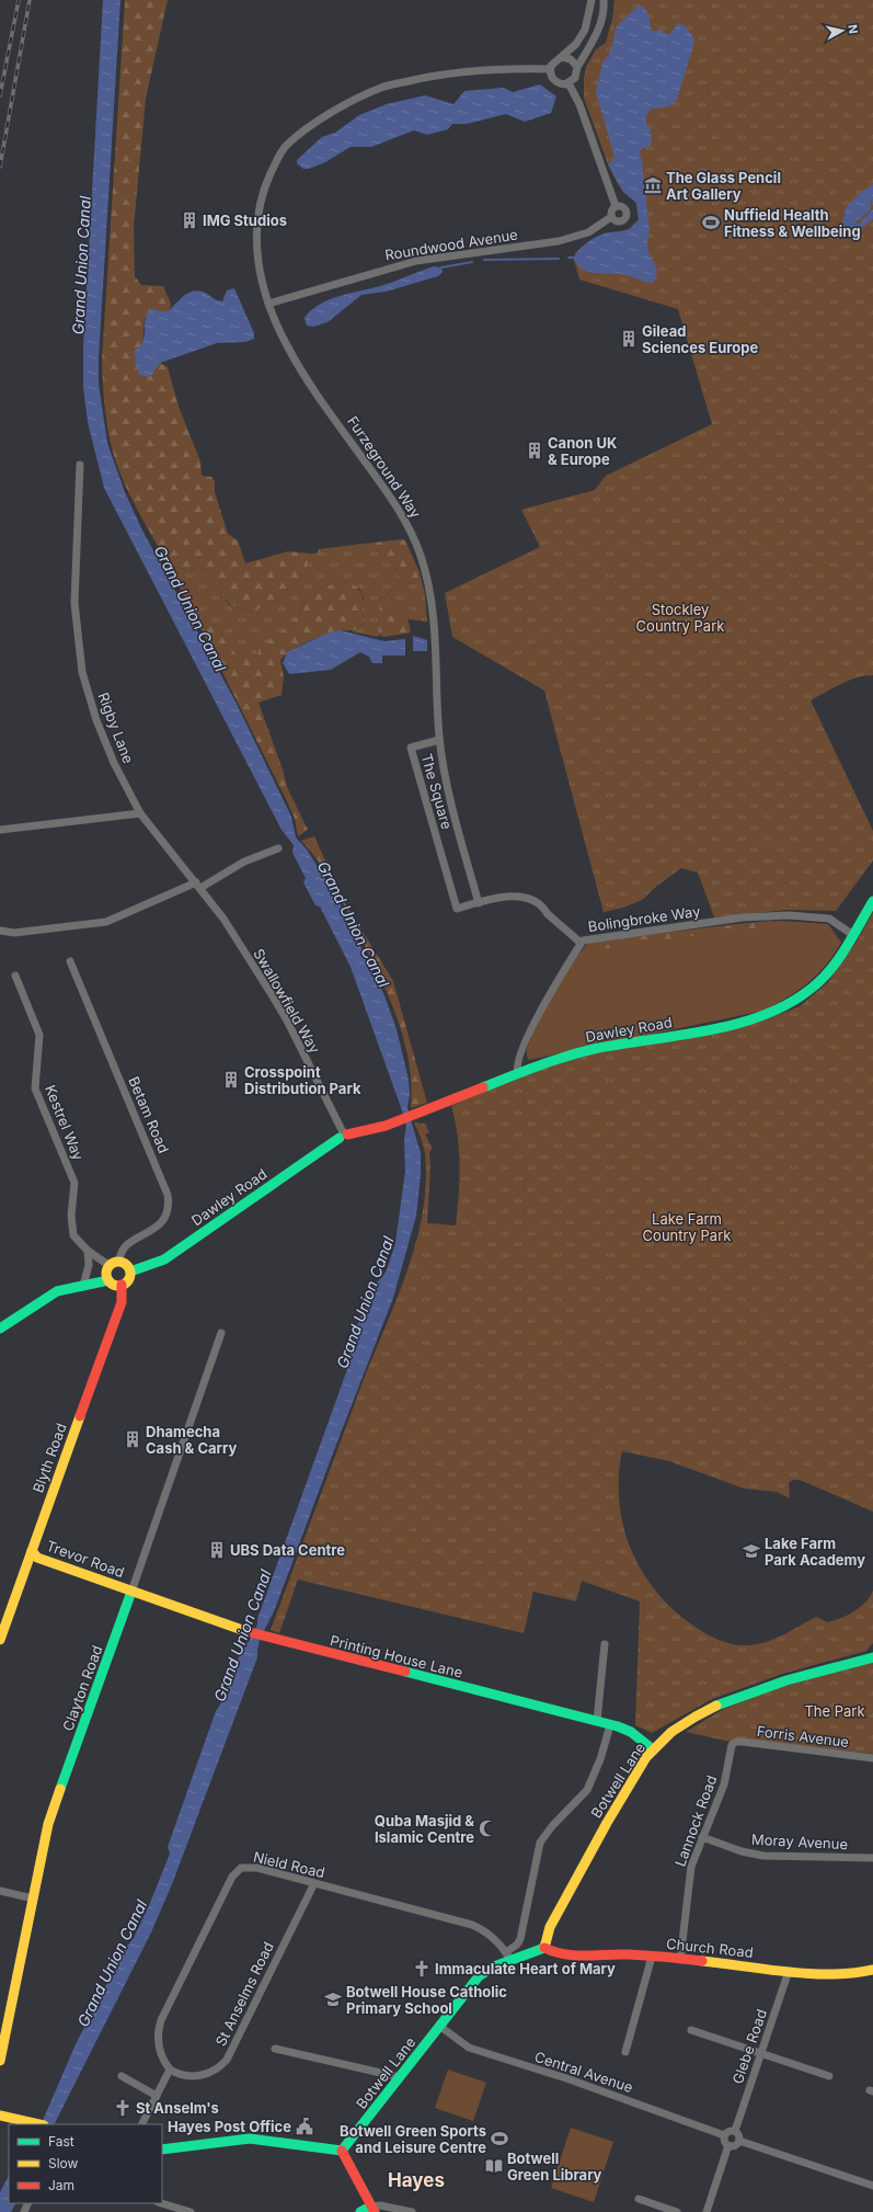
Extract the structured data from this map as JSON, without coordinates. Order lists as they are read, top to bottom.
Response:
{
  "streets": {
    "street": [
      "Roundwood Avenue",
      "Furzeground Way",
      "Rigby Lane",
      "The Square",
      "Bolingbroke Way",
      "Swallowfield Way",
      "Dawley Road",
      "Betam Road",
      "Kestrel Way",
      "Blyth Road",
      "Trevor Road",
      "Printing House Lane",
      "Clayton Road",
      "Forris Avenue",
      "Botwell Lane",
      "Lannock Road",
      "Moray Avenue",
      "Nield Road",
      "Church Road",
      "St Anselms Road",
      "Glebe Road",
      "Central Avenue"
    ]
  },
  "crossings": [
    ["Roundwood Avenue", "Furzeground Way"],
    ["Furzeground Way", "The Square"],
    ["Rigby Lane", "Swallowfield Way"],
    ["The Square", "Bolingbroke Way"],
    ["Bolingbroke Way", "Dawley Road"],
    ["Swallowfield Way", "Dawley Road"],
    ["Dawley Road", "Betam Road"],
    ["Dawley Road", "Kestrel Way"],
    ["Dawley Road", "Blyth Road"],
    ["Betam Road", "Kestrel Way"],
    ["Betam Road", "Blyth Road"],
    ["Kestrel Way", "Blyth Road"],
    ["Blyth Road", "Trevor Road"],
    ["Trevor Road", "Printing House Lane"],
    ["Trevor Road", "Clayton Road"],
    ["Printing House Lane", "Clayton Road"],
    ["Printing House Lane", "Botwell Lane"],
    ["Forris Avenue", "Lannock Road"],
    ["Botwell Lane", "Nield Road"],
    ["Botwell Lane", "Church Road"],
    ["Botwell Lane", "Central Avenue"],
    ["Lannock Road", "Moray Avenue"],
    ["Lannock Road", "Church Road"],
    ["Nield Road", "St Anselms Road"],
    ["Church Road", "Glebe Road"],
    ["Glebe Road", "Central Avenue"]
  ],
  "districts": ["Hayes"],
  "water": ["Grand Union Canal"],
  "parks": ["Stockley Country Park", "Lake Farm Country Park", "The Park"],
  "places": {
    "museum": ["The Glass Pencil Art Gallery"],
    "building": [
      "IMG Studios",
      "Gilead Sciences Europe",
      "Canon UK & Europe",
      "Crosspoint Distribution Park",
      "Dhamecha Cash & Carry",
      "UBS Data Centre"
    ],
    "sports": ["Nuffield Health Fitness & Wellbeing", "Botwell Green Sports and Leisure Centre"],
    "school or university": ["Lake Farm Park Academy", "Botwell House Catholic Primary School"],
    "mosque": ["Quba Masjid & Islamic Centre"],
    "church": ["Immaculate Heart of Mary", "St Anselm's"],
    "public building": ["Hayes Post Office"],
    "library": ["Botwell Green Library"]
  },
  "legend": ["Fast", "Slow", "Jam"],
  "north": "right"
}
